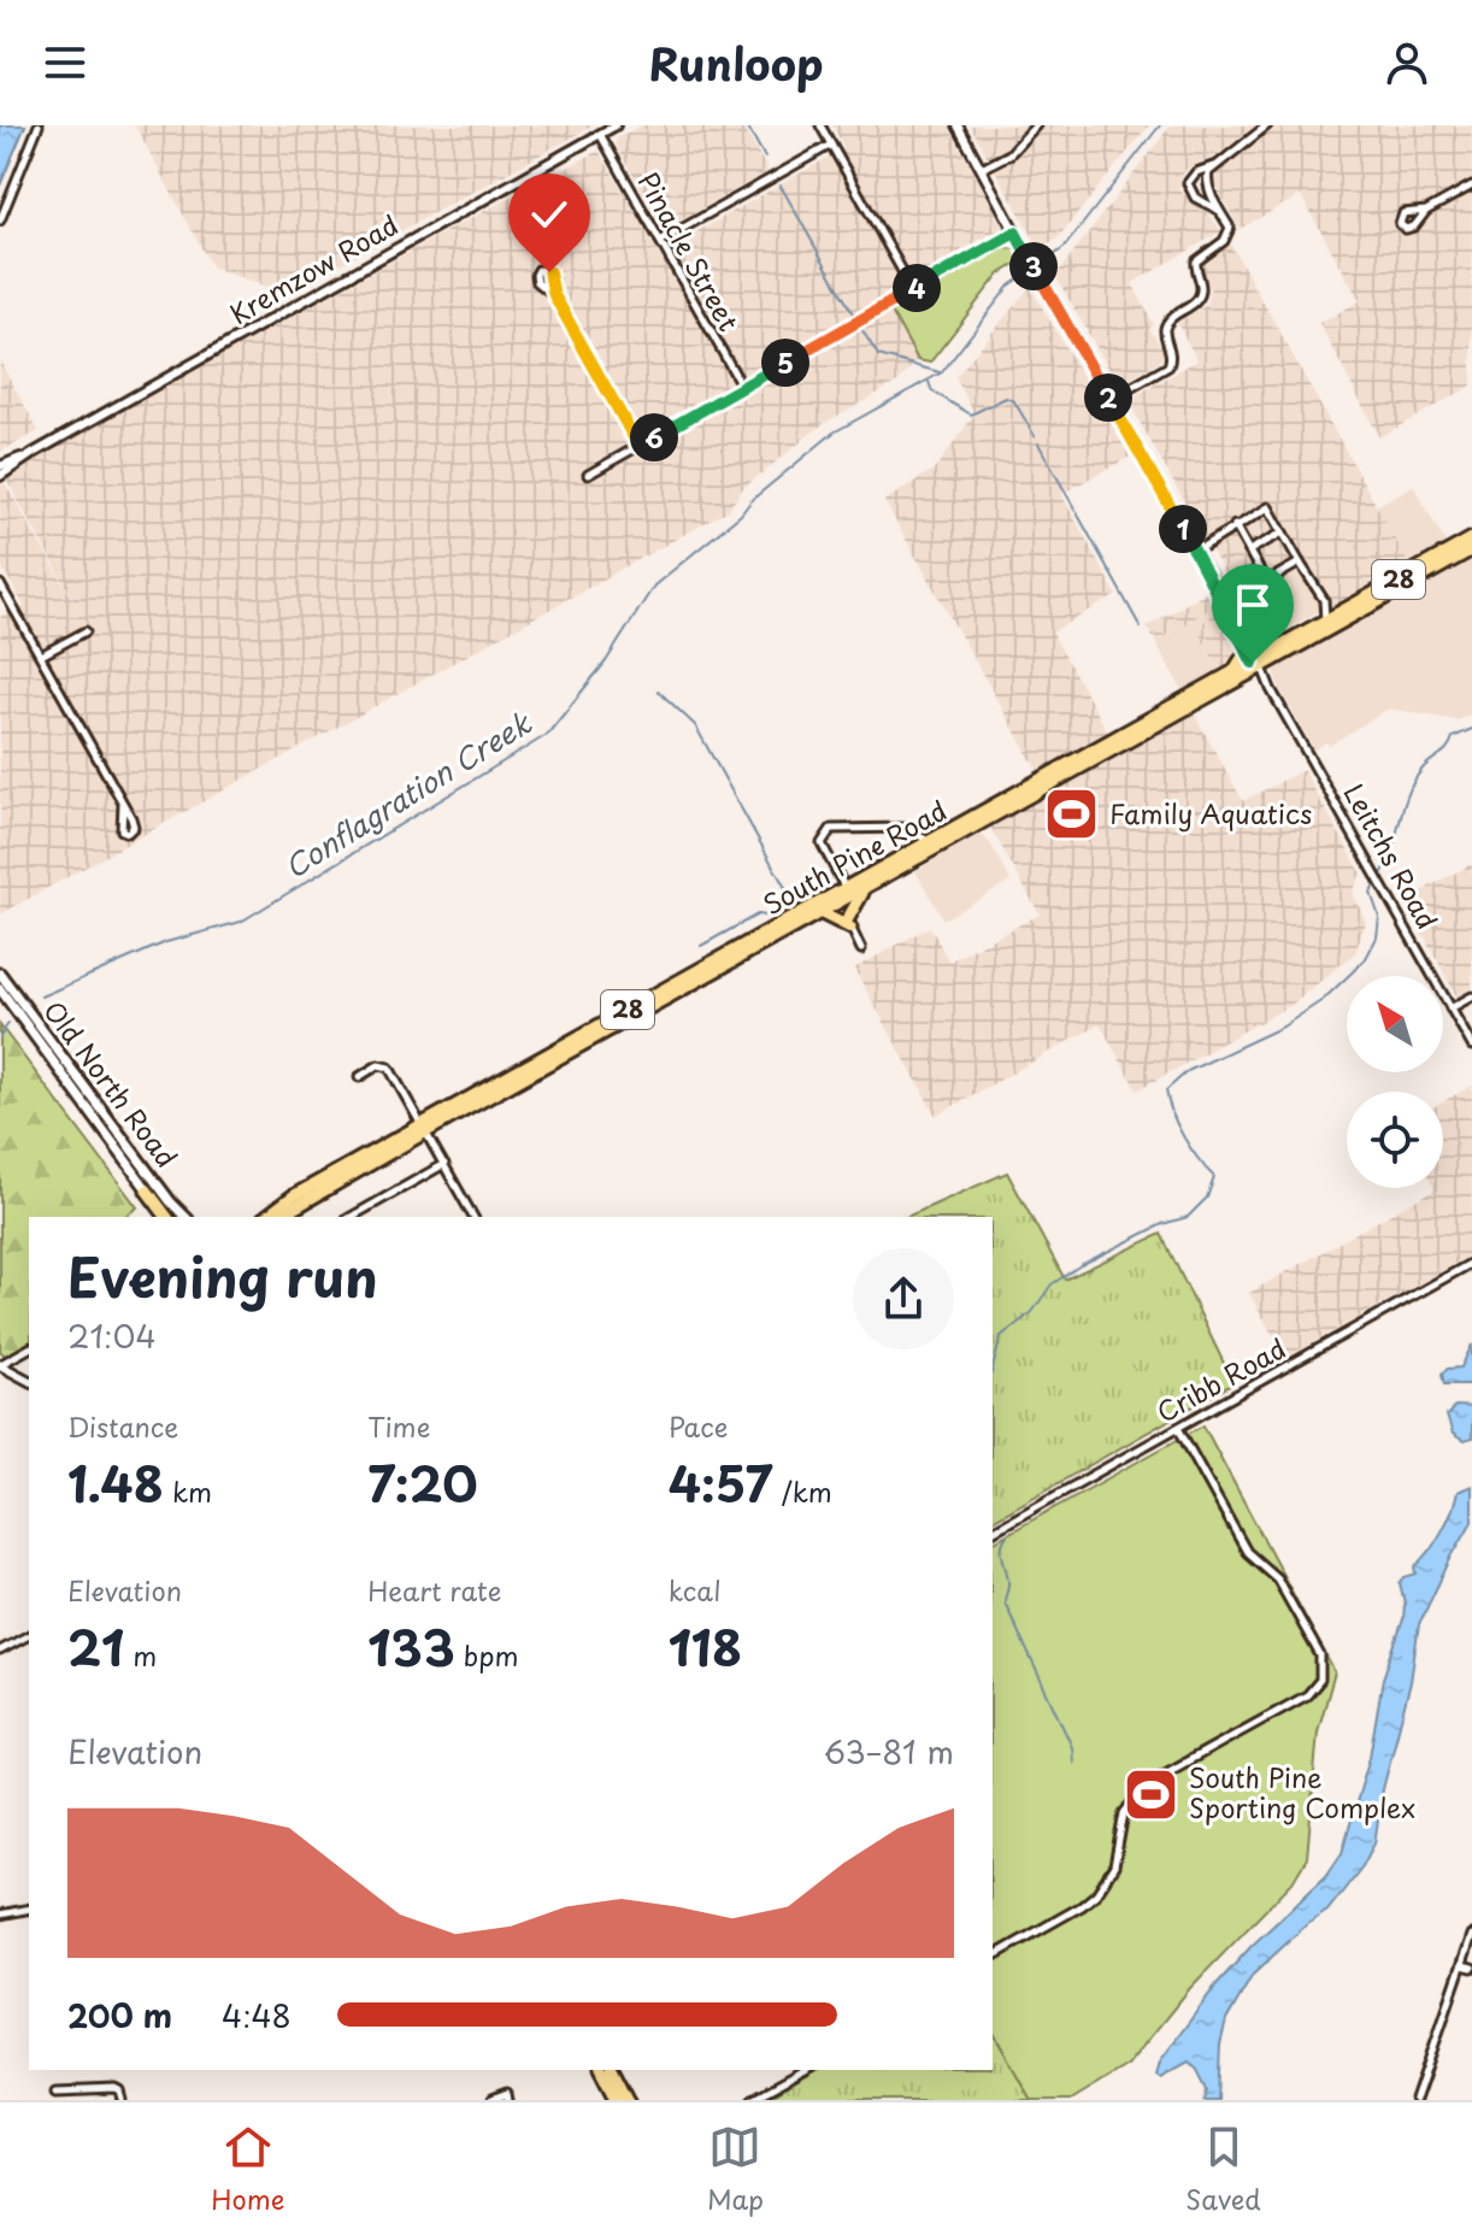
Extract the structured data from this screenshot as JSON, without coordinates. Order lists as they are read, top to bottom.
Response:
{
  "streets": {
    "highway": ["28", "South Pine Road"],
    "main road": ["Old North Road"],
    "street": [
      "Pinacle Street",
      "Kremzow Road",
      "Leitchs Road",
      "Cribb Road"
    ]
  },
  "crossings": [
    ["Pinacle Street", "Kremzow Road"],
    ["Leitchs Road", "South Pine Road"]
  ],
  "water": ["Conflagration Creek"],
  "places": {
    "sports": ["Family Aquatics", "South Pine Sporting Complex"]
  },
  "north": "top left",
  "page": {
    "header": "Runloop",
    "pins": [
      "3",
      "4",
      "5",
      "2",
      "6",
      "1"
    ],
    "heading": ["Evening run", "21:04"],
    "stats": [
      ["Distance", "1.48 km"],
      ["Time", "7:20"],
      ["Pace", "4:57 /km"],
      ["Elevation", "21 m"],
      ["Heart rate", "133 bpm"],
      ["kcal", "118"]
    ],
    "chart": ["Elevation", "63–81 m"],
    "list": [
      {
        "name": "200 m",
        "note": "4:48"
      }
    ],
    "tabs": ["Home", "Map", "Saved"]
  }
}
